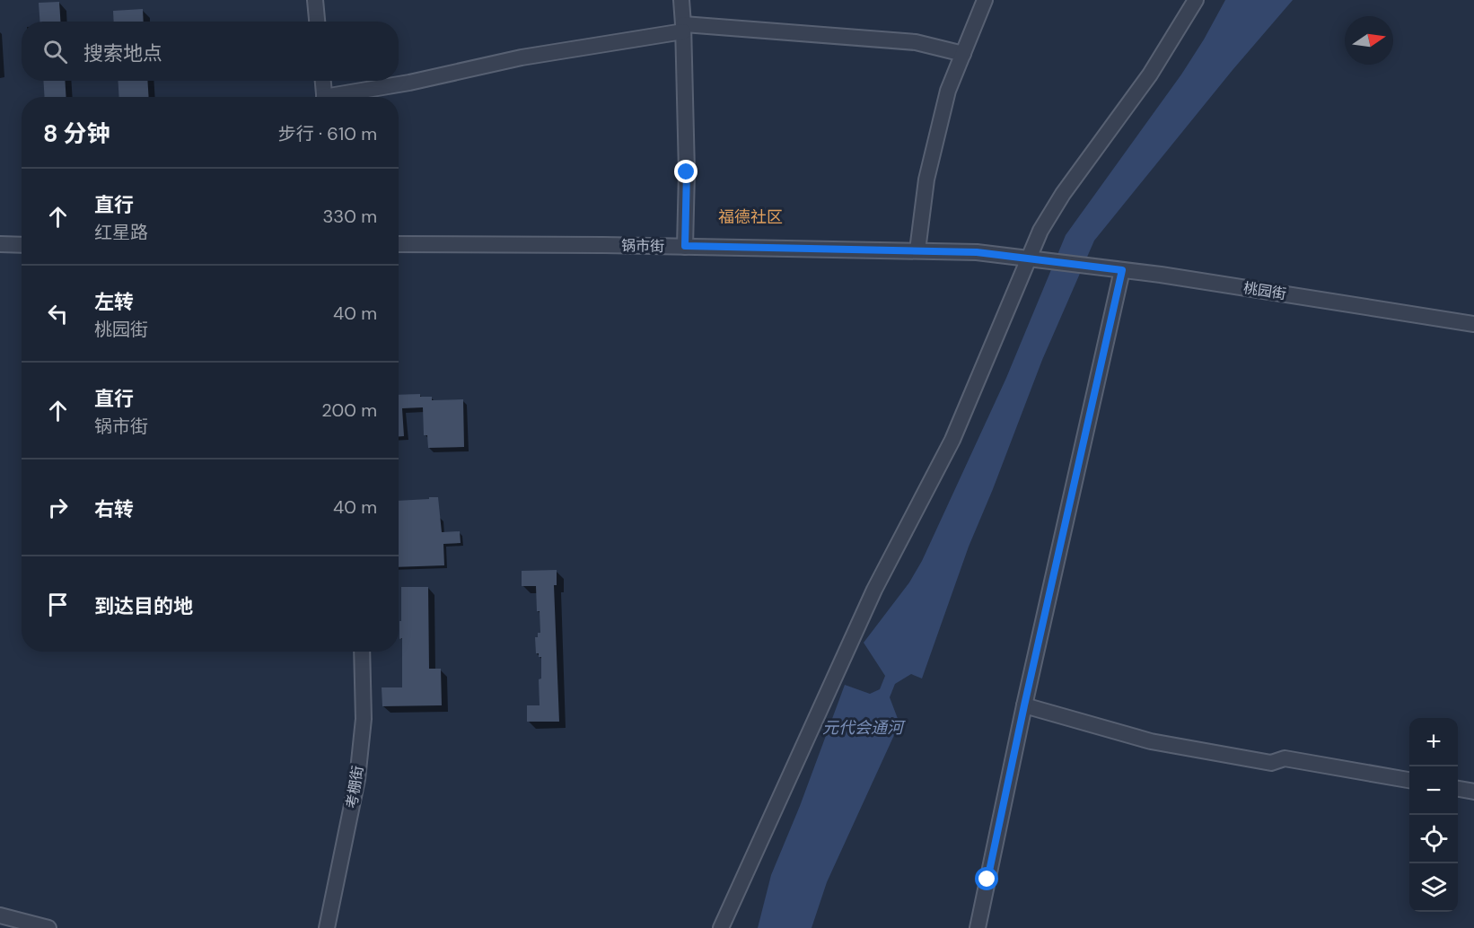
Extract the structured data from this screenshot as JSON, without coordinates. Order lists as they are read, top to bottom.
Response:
{
  "streets": {
    "street": ["锅市街", "桃园街", "考棚街"]
  },
  "crossings": [
    ["锅市街", "桃园街"]
  ],
  "districts": ["福德社区"],
  "water": ["元代会通河"],
  "north": "right",
  "page": {
    "search": "搜索地点",
    "heading": ["8 分钟", "步行 · 610 m"],
    "list": [
      ["直行", "红星路", "330 m"],
      ["左转", "桃园街", "40 m"],
      ["直行", "锅市街", "200 m"],
      ["右转", "40 m"],
      "到达目的地"
    ],
    "map_buttons": ["+", "−"]
  }
}
